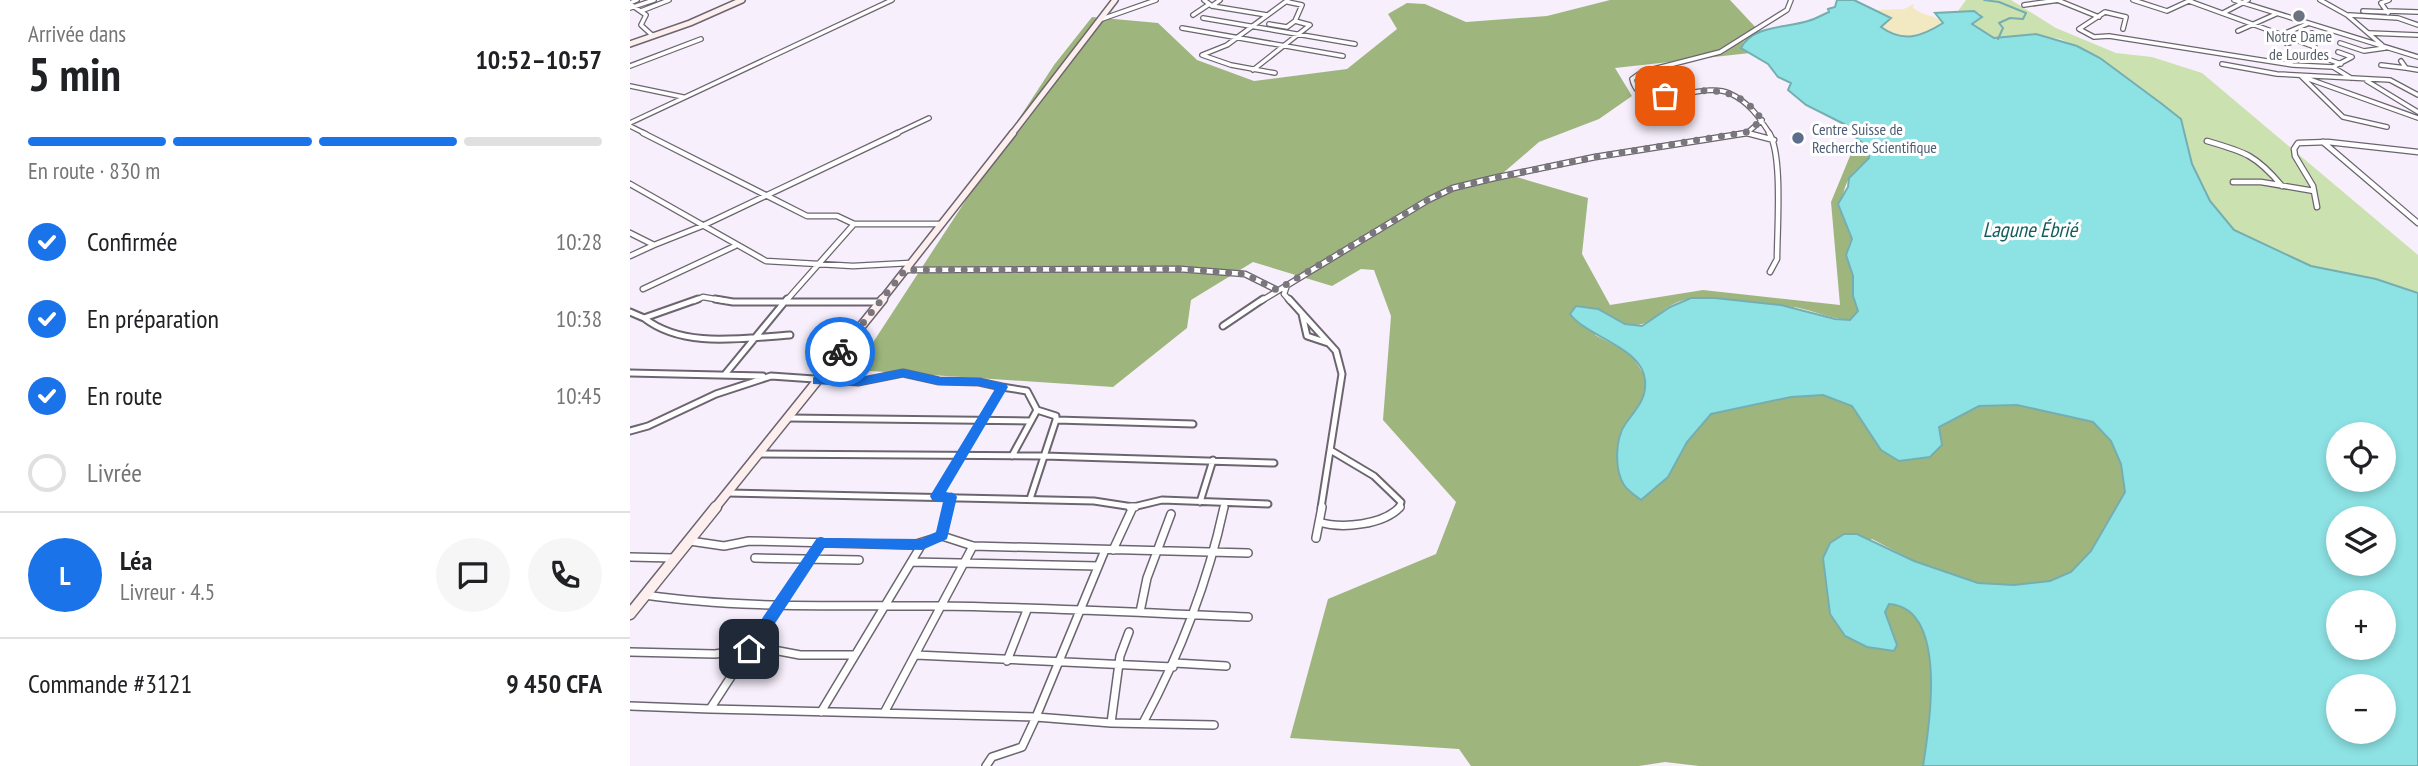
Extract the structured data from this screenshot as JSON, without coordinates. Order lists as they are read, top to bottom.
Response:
{
  "water": ["Lagune Ébrié"],
  "places": ["Notre Dame de Lourdes", "Centre Suisse de Recherche Scientifique"],
  "page": {
    "heading": ["5 min", "Arrivée dans", "10:52–10:57"],
    "panel": [
      "Léa",
      "Livreur · 4.5",
      "Commande #3121",
      "9 450 CFA"
    ],
    "bar": "En route · 830 m",
    "list": [
      ["Confirmée", "10:28"],
      ["En préparation", "10:38"],
      ["En route", "10:45"],
      "Livrée"
    ],
    "map_buttons": ["+", "−"],
    "round": "L"
  }
}
